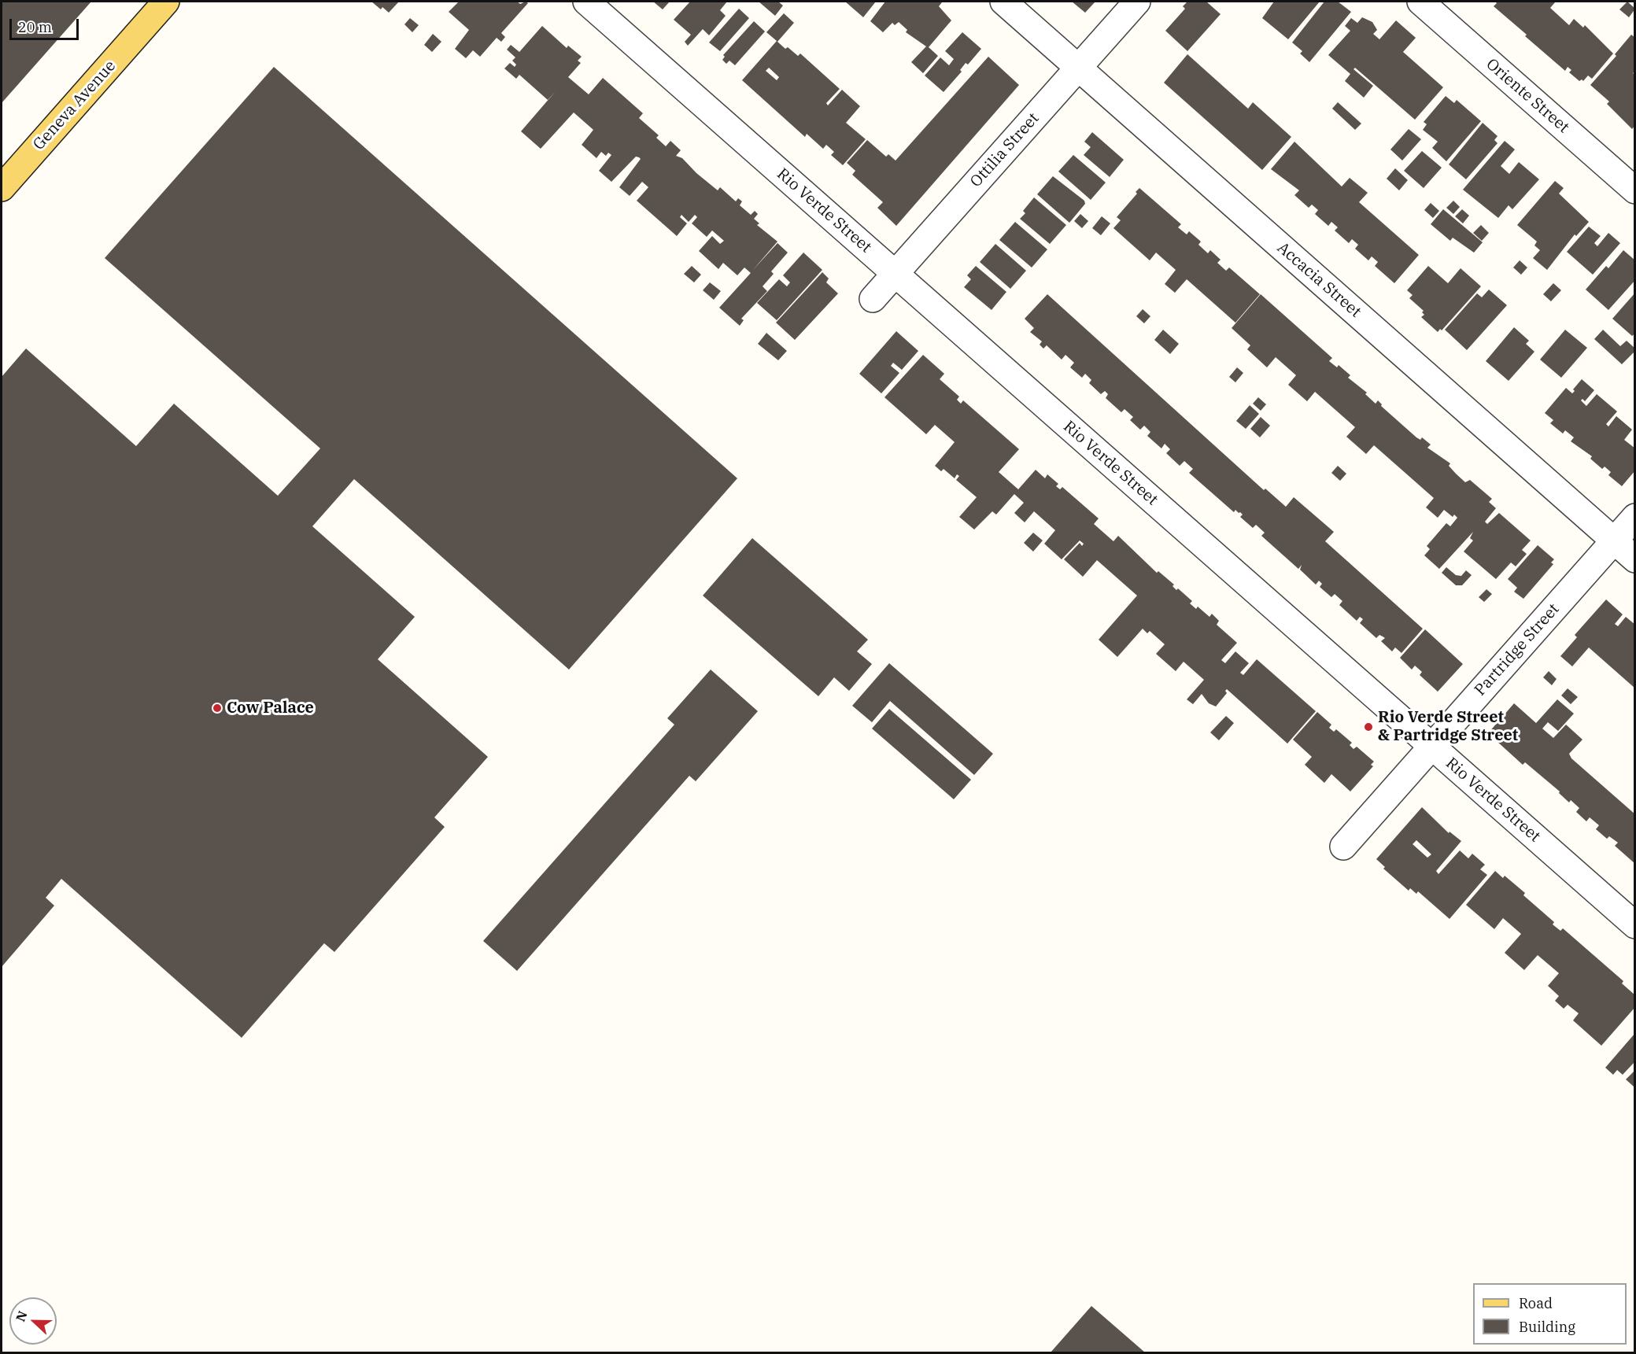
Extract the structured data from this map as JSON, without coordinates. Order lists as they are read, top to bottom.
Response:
{
  "streets": {
    "main road": ["Geneva Avenue"],
    "street": [
      "Oriente Street",
      "Ottilia Street",
      "Rio Verde Street",
      "Accacia Street",
      "Partridge Street"
    ]
  },
  "crossings": [
    ["Ottilia Street", "Rio Verde Street"],
    ["Ottilia Street", "Accacia Street"],
    ["Rio Verde Street", "Partridge Street"],
    ["Accacia Street", "Partridge Street"]
  ],
  "places": ["Cow Palace", "Rio Verde Street & Partridge Street"],
  "legend": ["Road", "Building"],
  "scale_bar": "20 m",
  "north": "left"
}
